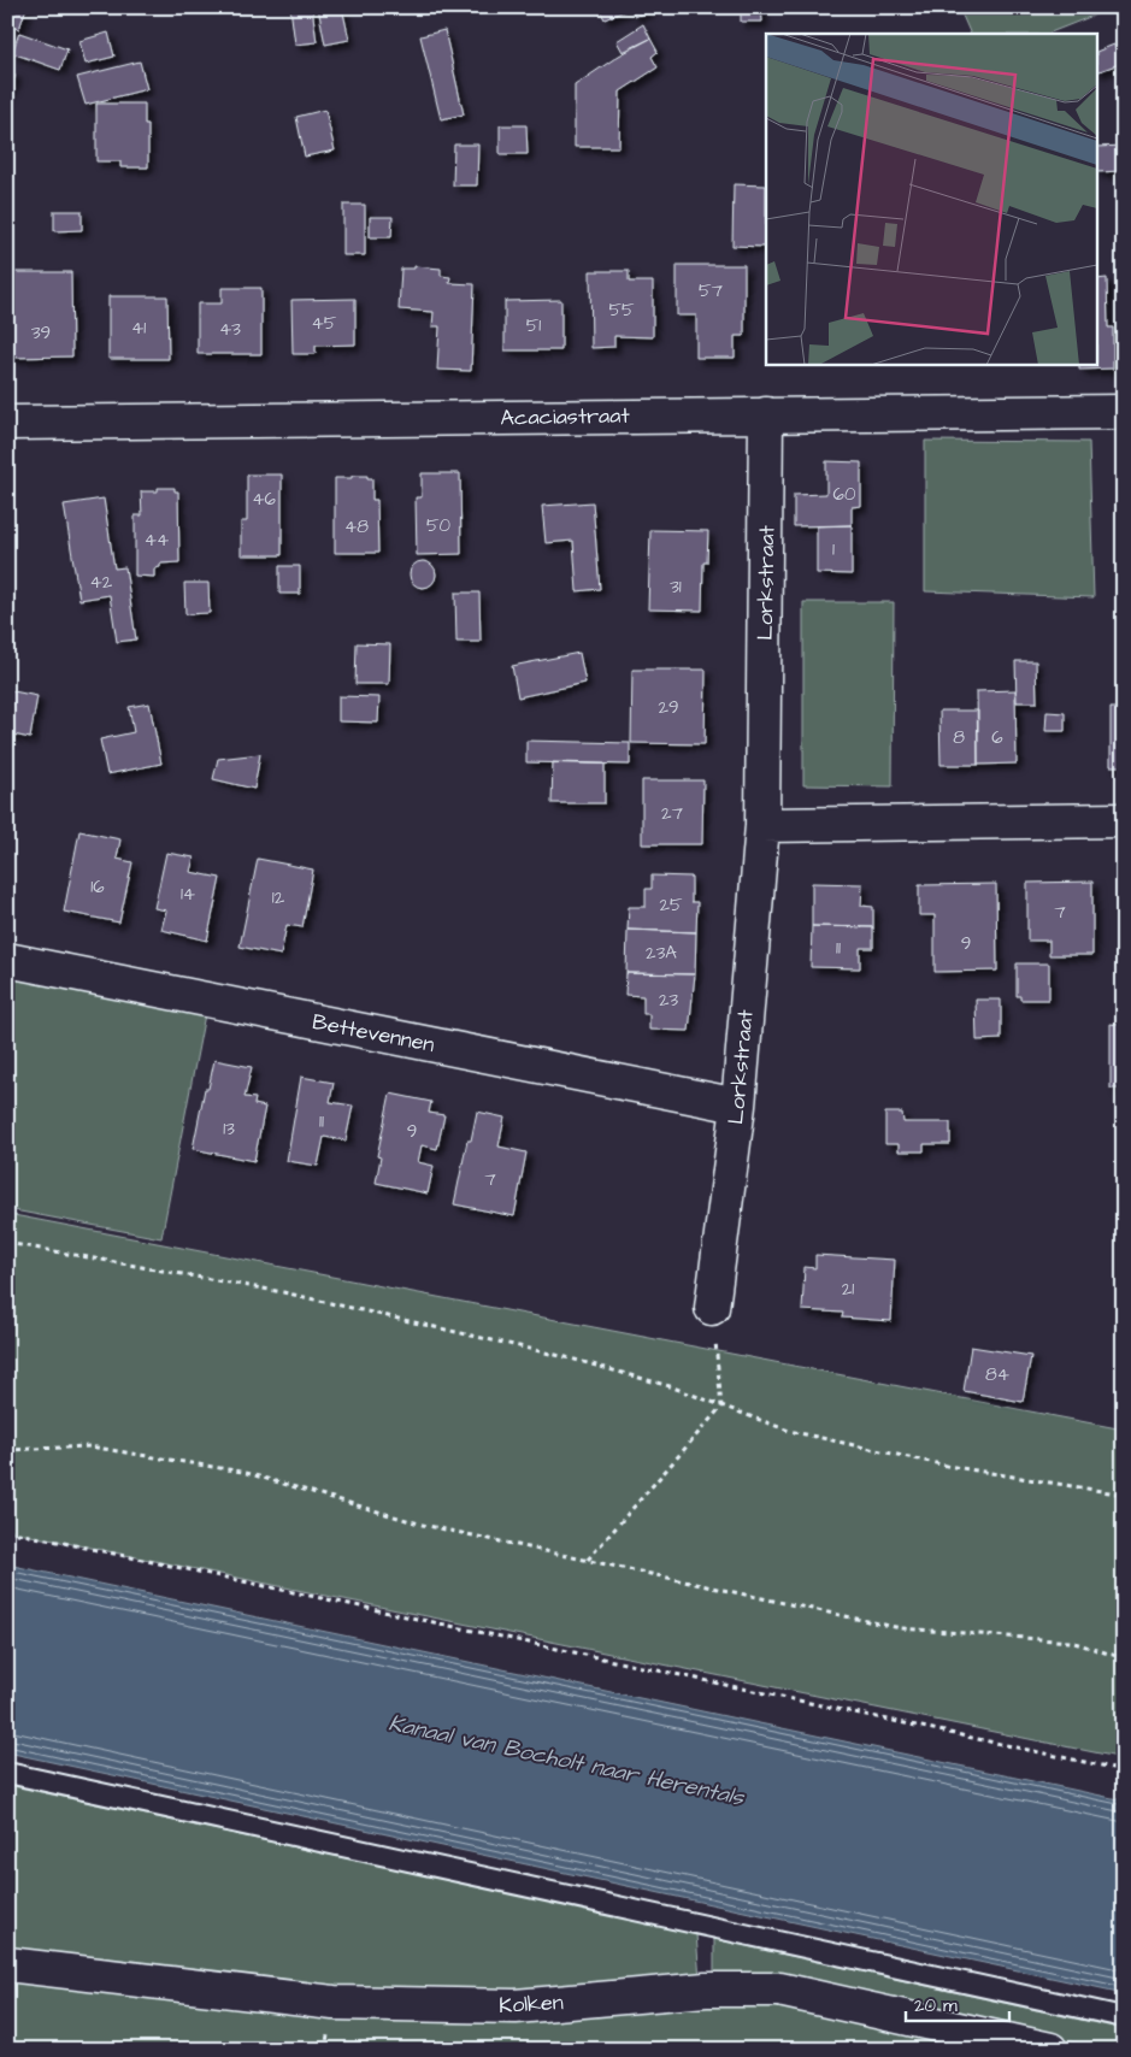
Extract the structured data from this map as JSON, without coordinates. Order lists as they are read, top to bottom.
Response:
{
  "streets": {
    "street": [
      "Acaciastraat",
      "Lorkstraat",
      "Bettevennen",
      "Kolken"
    ]
  },
  "crossings": [
    ["Acaciastraat", "Lorkstraat"],
    ["Lorkstraat", "Bettevennen"]
  ],
  "water": ["Kanaal van Bocholt naar Herentals"],
  "house_numbers": [
    "57",
    "55",
    "45",
    "51",
    "41",
    "43",
    "39",
    "60",
    "46",
    "50",
    "48",
    "44",
    "1",
    "42",
    "31",
    "29",
    "8",
    "6",
    "27",
    "16",
    "14",
    "12",
    "25",
    "7",
    "9",
    "11",
    "23A",
    "23",
    "11",
    "13",
    "9",
    "7",
    "21",
    "84"
  ],
  "scale_bar": "20 m"
}
